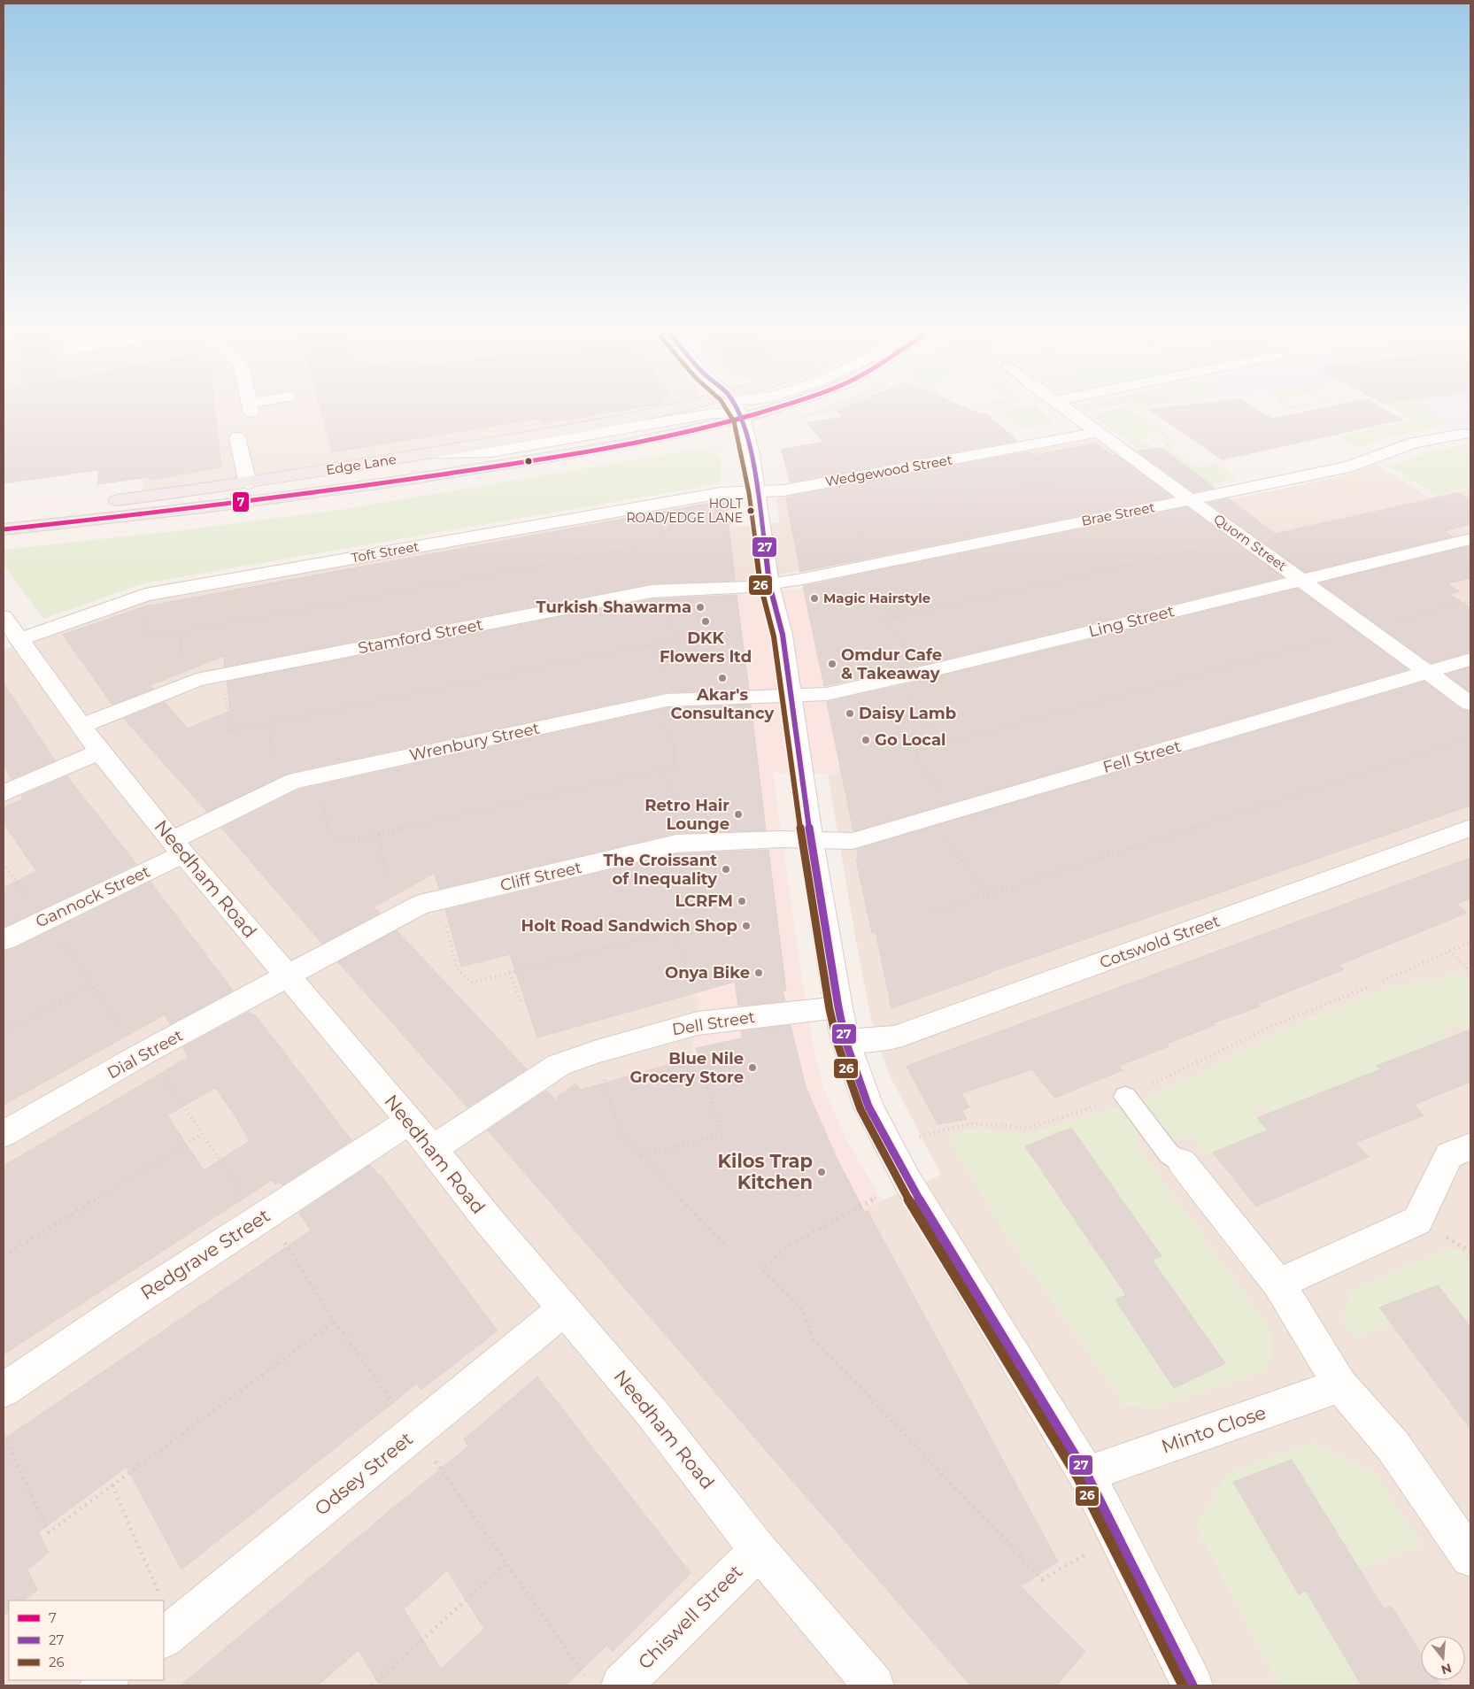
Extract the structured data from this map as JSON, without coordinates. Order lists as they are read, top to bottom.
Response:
{
  "streets": {
    "highway": ["Edge Lane"],
    "street": [
      "Wedgewood Street",
      "Brae Street",
      "Quorn Street",
      "Toft Street",
      "Ling Street",
      "Stamford Street",
      "Wrenbury Street",
      "Fell Street",
      "Cliff Street",
      "Needham Road",
      "Gannock Street",
      "Cotswold Street",
      "Dell Street",
      "Dial Street",
      "Redgrave Street",
      "Minto Close",
      "Odsey Street",
      "Chiswell Street"
    ]
  },
  "crossings": [
    ["Wedgewood Street", "Quorn Street"],
    ["Wedgewood Street", "Toft Street"],
    ["Brae Street", "Quorn Street"],
    ["Brae Street", "Stamford Street"],
    ["Quorn Street", "Ling Street"],
    ["Quorn Street", "Fell Street"],
    ["Toft Street", "Needham Road"],
    ["Ling Street", "Wrenbury Street"],
    ["Stamford Street", "Needham Road"],
    ["Wrenbury Street", "Needham Road"],
    ["Wrenbury Street", "Gannock Street"],
    ["Fell Street", "Cliff Street"],
    ["Cliff Street", "Needham Road"],
    ["Cliff Street", "Dial Street"],
    ["Needham Road", "Gannock Street"],
    ["Needham Road", "Dell Street"],
    ["Needham Road", "Dial Street"],
    ["Needham Road", "Redgrave Street"],
    ["Needham Road", "Odsey Street"],
    ["Needham Road", "Chiswell Street"]
  ],
  "places": [
    "HOLT ROAD/EDGE LANE",
    "Magic Hairstyle",
    "Turkish Shawarma",
    "DKK Flowers ltd",
    "Omdur Cafe & Takeaway",
    "Akar's Consultancy",
    "Daisy Lamb",
    "Go Local",
    "Retro Hair Lounge",
    "The Croissant of Inequality",
    "LCRFM",
    "Holt Road Sandwich Shop",
    "Onya Bike",
    "Blue Nile Grocery Store",
    "Kilos Trap Kitchen"
  ],
  "lines": ["transit line 7", "transit line 27", "transit line 26"],
  "legend": ["7", "27", "26"],
  "north": "bottom"
}
